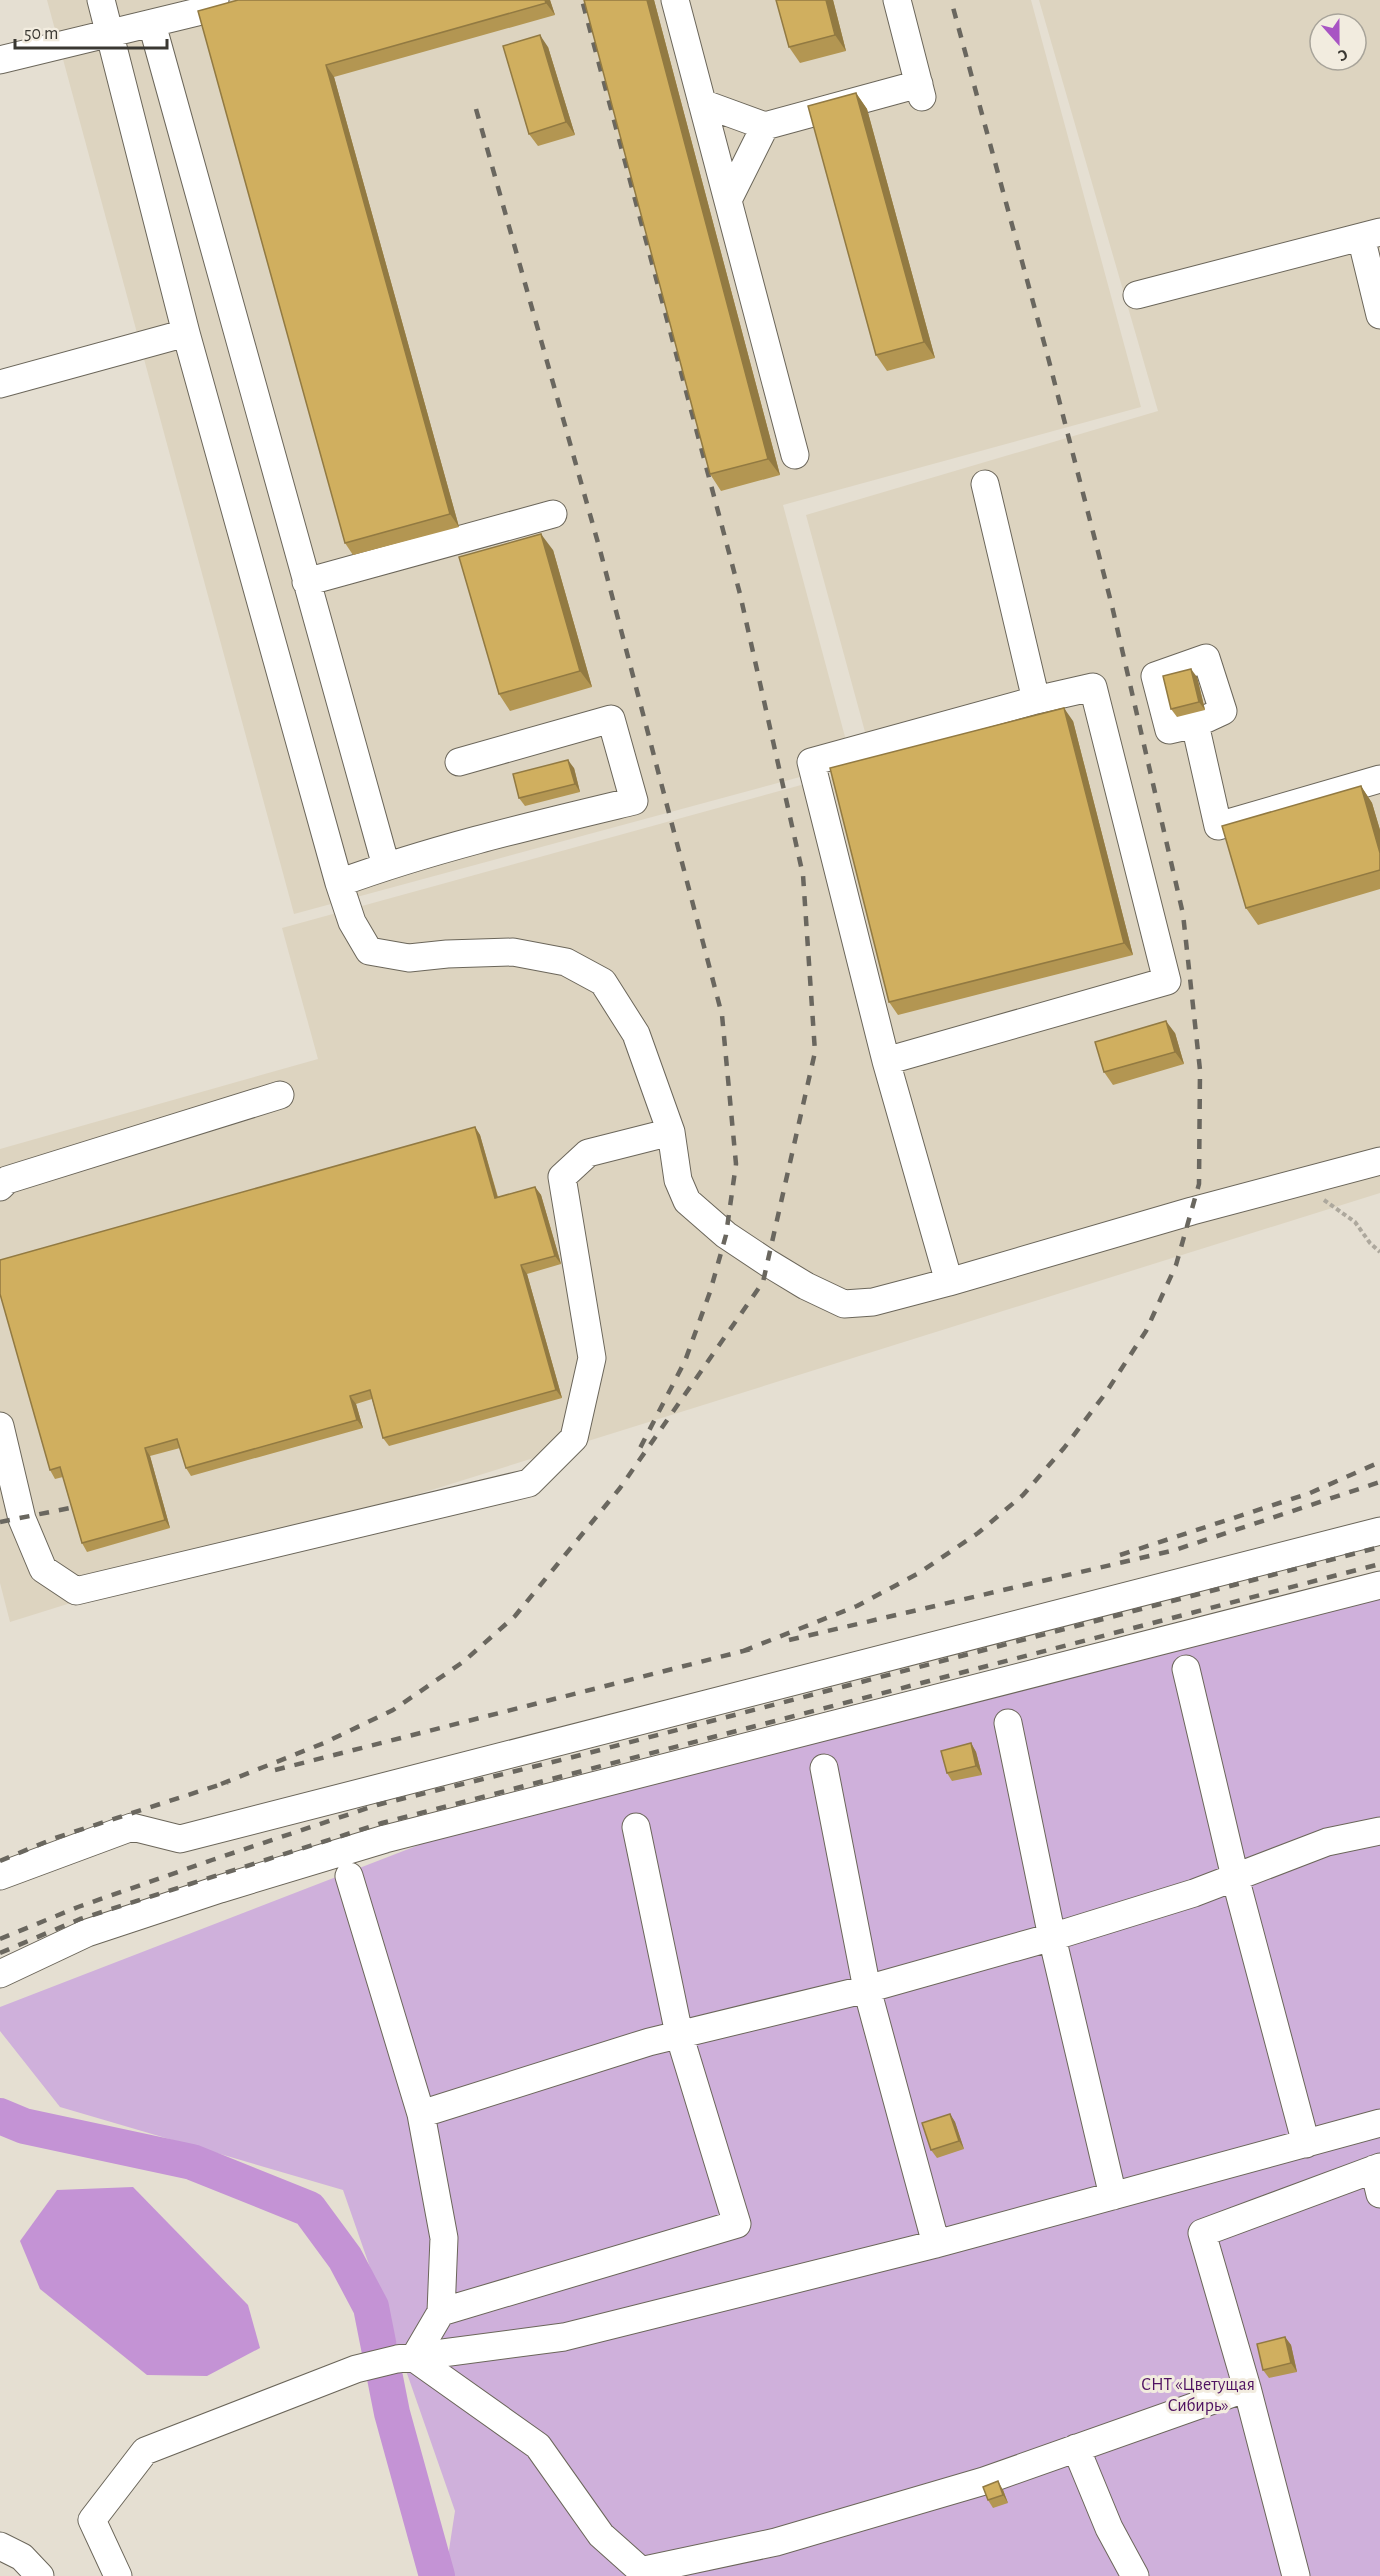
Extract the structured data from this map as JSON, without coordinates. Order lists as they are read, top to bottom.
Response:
{
  "parks": ["СНТ «Цветущая Сибирь»"],
  "scale_bar": "50 m",
  "north": "bottom"
}
